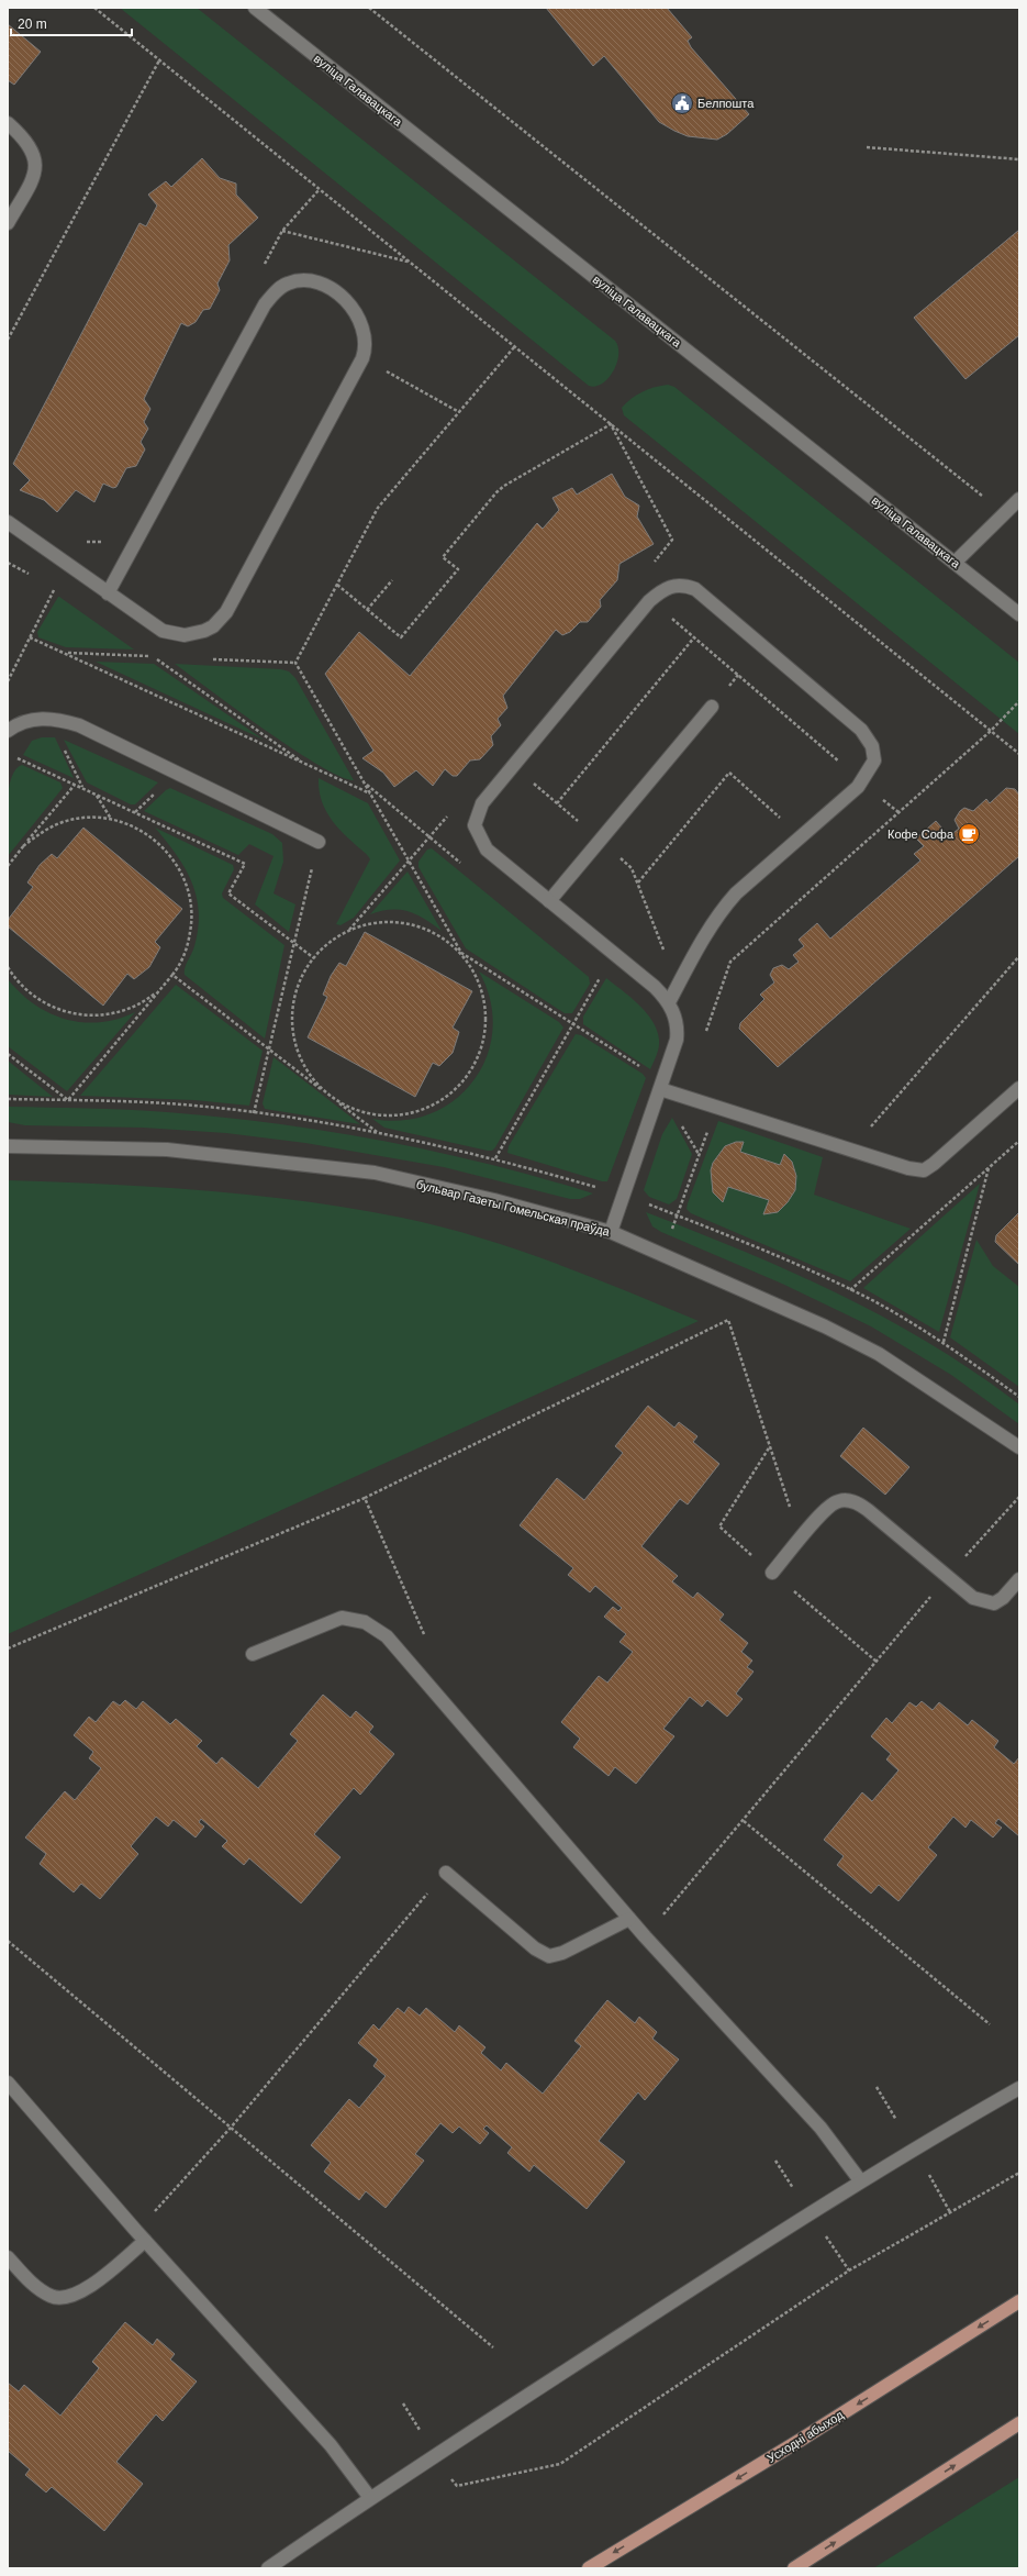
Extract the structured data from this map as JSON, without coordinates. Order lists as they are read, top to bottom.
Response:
{
  "streets": {
    "main road": ["Усходні абыход"],
    "street": ["вуліца Галавацкага", "бульвар Газеты Гомельская праўда"]
  },
  "places": {
    "public building": ["Белпошта"],
    "cafe": ["Кофе Софа"]
  },
  "scale_bar": "20 m"
}
